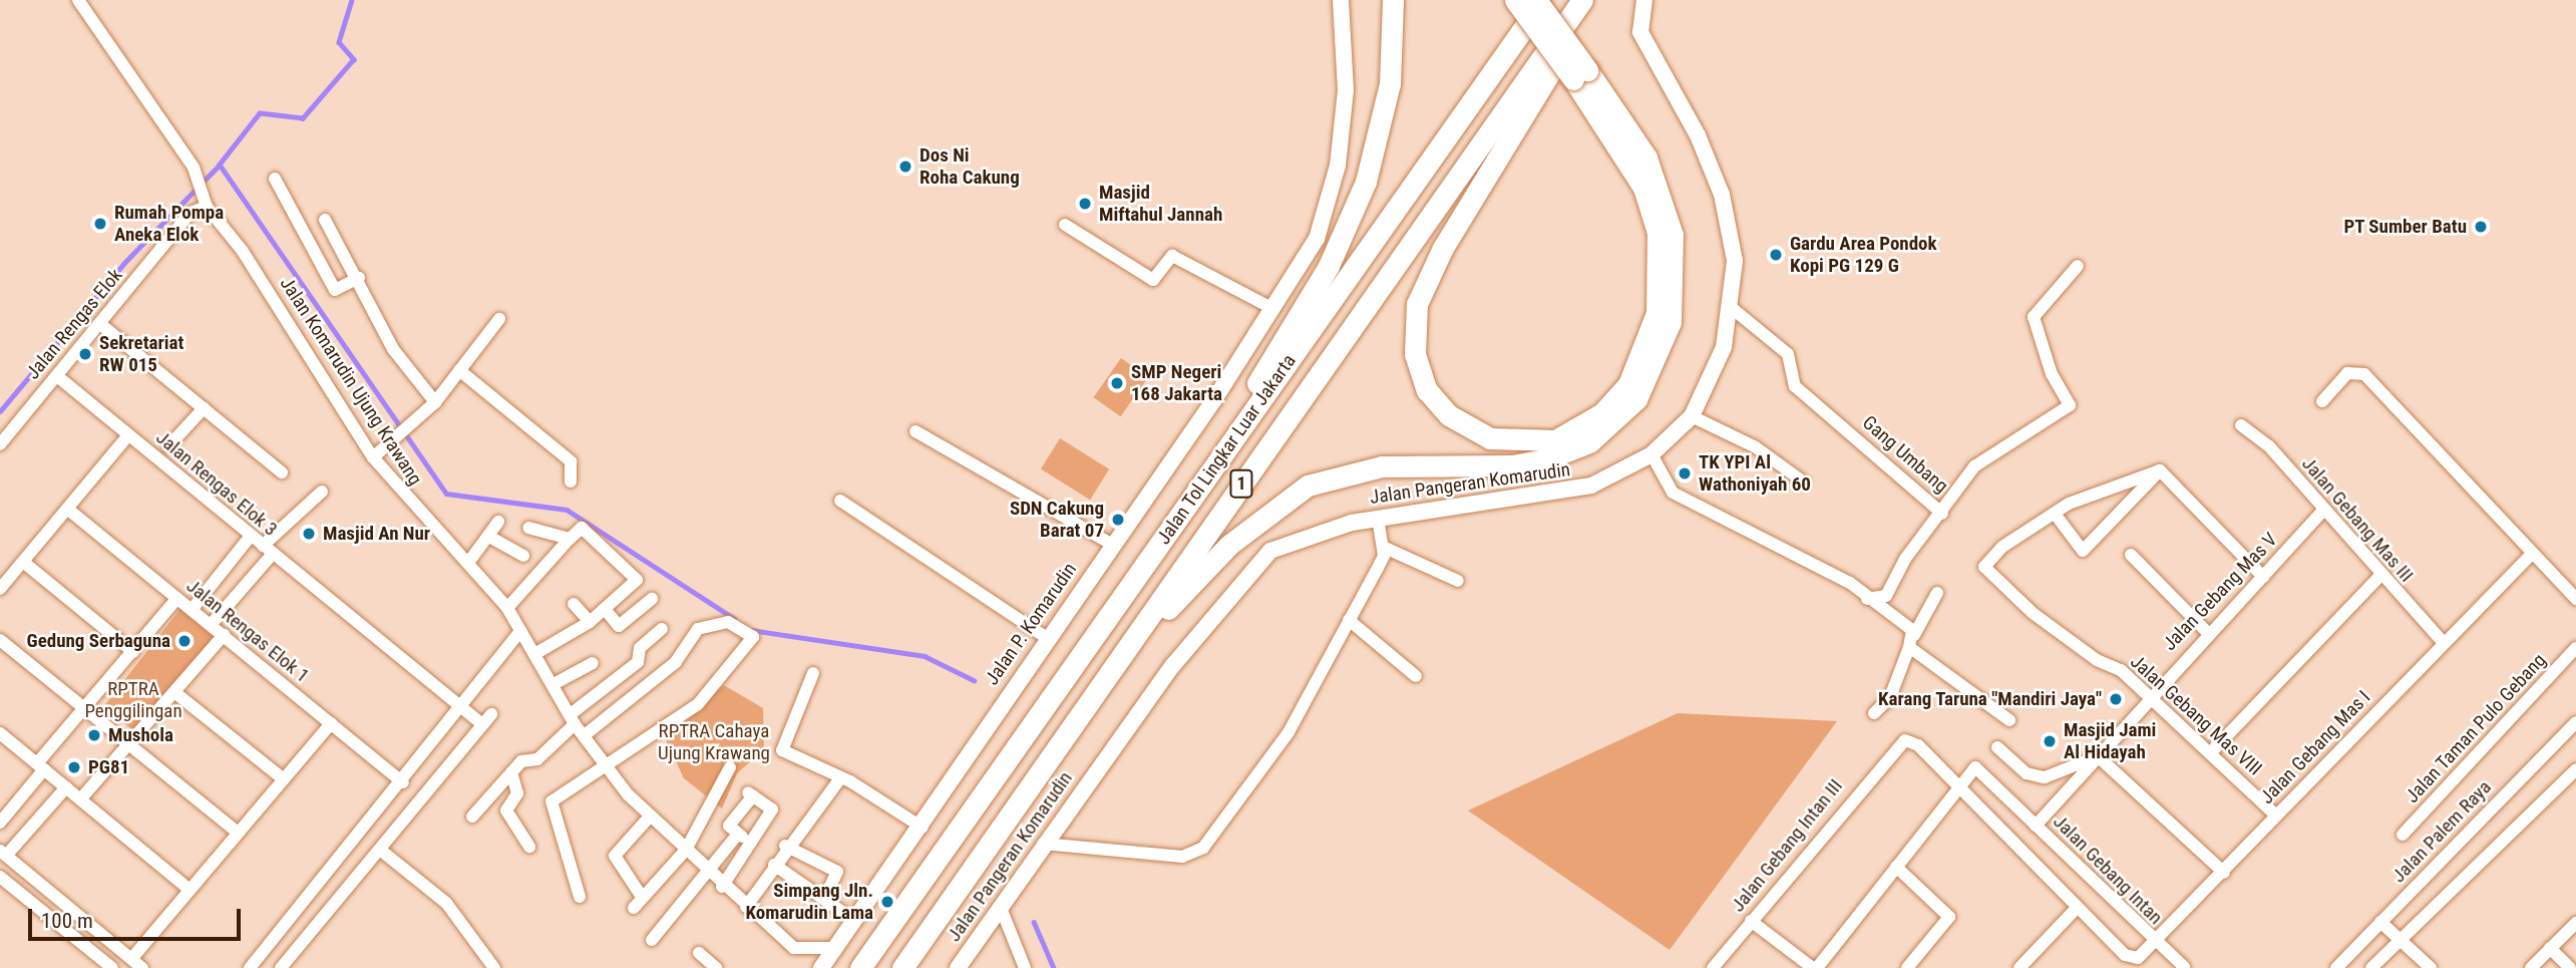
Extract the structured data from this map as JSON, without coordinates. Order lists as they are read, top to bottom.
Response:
{
  "streets": {
    "highway": ["Jalan Tol Lingkar Luar Jakarta", "1"],
    "street": [
      "Jalan Rengas Elok",
      "Jalan Komarudin Ujung Krawang",
      "Gang Umbang",
      "Jalan Rengas Elok 3",
      "Jalan Pangeran Komarudin",
      "Jalan Gebang Mas III",
      "Jalan Gebang Mas V",
      "Jalan P. Komarudin",
      "Jalan Rengas Elok 1",
      "Jalan Gebang Mas VIII",
      "Jalan Taman Pulo Gebang",
      "Jalan Gebang Mas I",
      "Jalan Palem Raya",
      "Jalan Gebang Intan III",
      "Jalan Gebang Intan"
    ]
  },
  "crossings": [
    ["Jalan Rengas Elok", "Jalan Komarudin Ujung Krawang"],
    ["Jalan Rengas Elok", "Jalan Rengas Elok 3"],
    ["Jalan Komarudin Ujung Krawang", "Jalan P. Komarudin"],
    ["Gang Umbang", "Jalan Pangeran Komarudin"],
    ["Jalan Gebang Mas III", "Jalan Gebang Mas V"],
    ["Jalan Gebang Mas III", "Jalan Gebang Mas I"],
    ["Jalan Gebang Mas V", "Jalan Gebang Mas VIII"],
    ["Jalan Gebang Mas V", "Jalan Gebang Intan"],
    ["Jalan Gebang Mas VIII", "Jalan Gebang Mas I"],
    ["Jalan Gebang Mas I", "Jalan Gebang Intan"],
    ["Jalan Gebang Intan III", "Jalan Gebang Intan"]
  ],
  "parks": ["RPTRA Penggilingan", "RPTRA Cahaya Ujung Krawang"],
  "places": [
    "Dos Ni Roha Cakung",
    "Masjid Miftahul Jannah",
    "Rumah Pompa Aneka Elok",
    "PT Sumber Batu",
    "Gardu Area Pondok Kopi PG 129 G",
    "Sekretariat RW 015",
    "SMP Negeri 168 Jakarta",
    "TK YPI Al Wathoniyah 60",
    "SDN Cakung Barat 07",
    "Masjid An Nur",
    "Gedung Serbaguna",
    "Karang Taruna \"Mandiri Jaya\"",
    "Mushola",
    "Masjid Jami Al Hidayah",
    "PG81",
    "Simpang Jln. Komarudin Lama"
  ],
  "scale_bar": "100 m"
}
